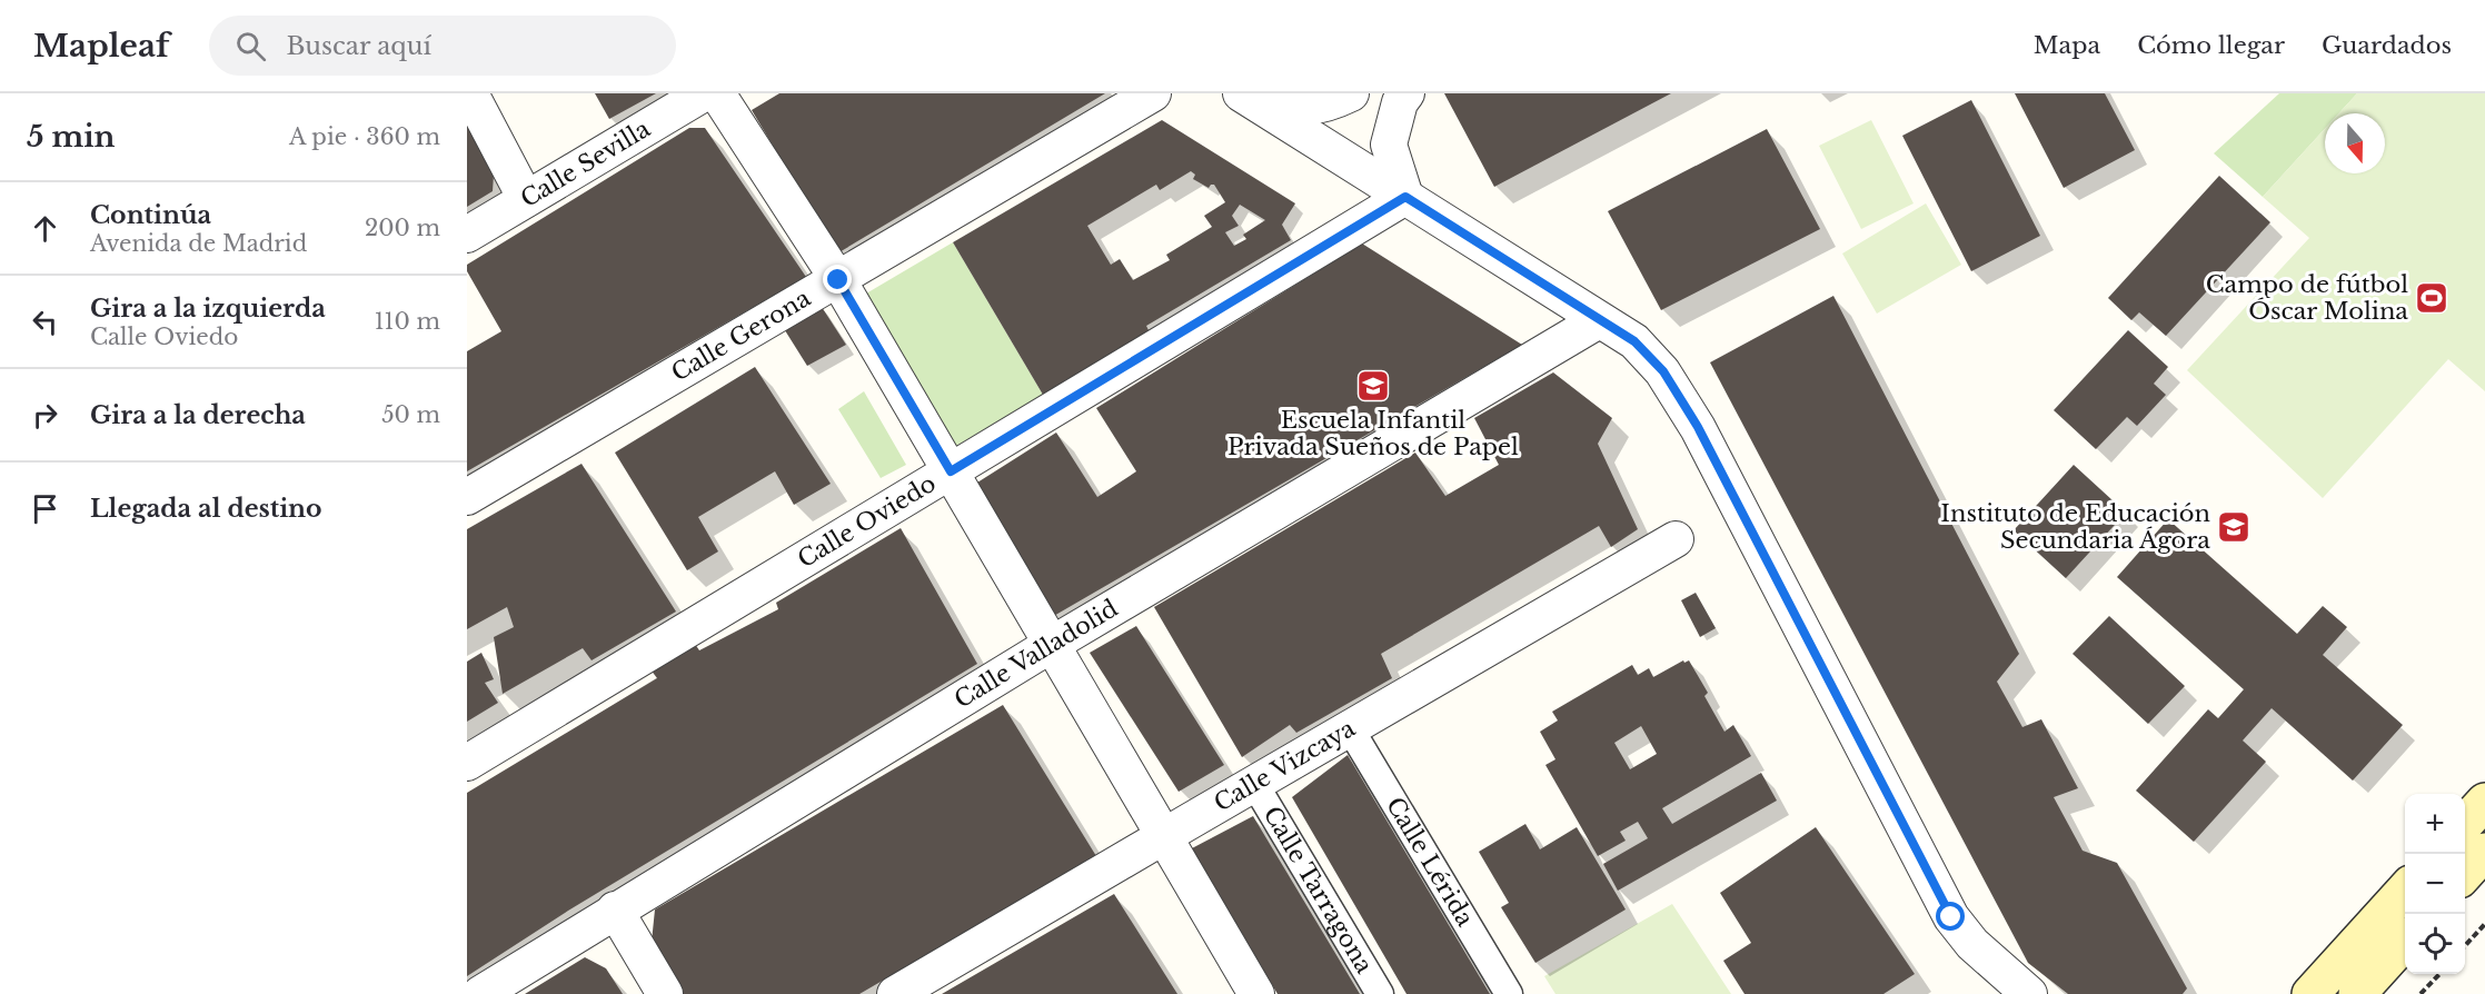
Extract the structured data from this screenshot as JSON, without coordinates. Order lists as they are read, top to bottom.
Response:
{
  "streets": {
    "street": [
      "Calle Sevilla",
      "Calle Gerona",
      "Calle Oviedo",
      "Calle Valladolid",
      "Calle Vizcaya",
      "Calle Lérida",
      "Calle Tarragona"
    ]
  },
  "crossings": [
    ["Calle Vizcaya", "Calle Lérida"],
    ["Calle Vizcaya", "Calle Tarragona"]
  ],
  "places": {
    "sports": ["Campo de fútbol Óscar Molina"],
    "school or university": ["Escuela Infantil Privada Sueños de Papel", "Instituto de Educación Secundaria Ágora"]
  },
  "north": "bottom",
  "page": {
    "header": "Mapleaf",
    "search": "Buscar aquí",
    "nav": ["Mapa", "Cómo llegar", "Guardados"],
    "heading": ["5 min", "A pie · 360 m"],
    "list": [
      ["Continúa", "Avenida de Madrid", "200 m"],
      ["Gira a la izquierda", "Calle Oviedo", "110 m"],
      ["Gira a la derecha", "50 m"],
      "Llegada al destino"
    ],
    "map_buttons": ["+", "−"]
  }
}
